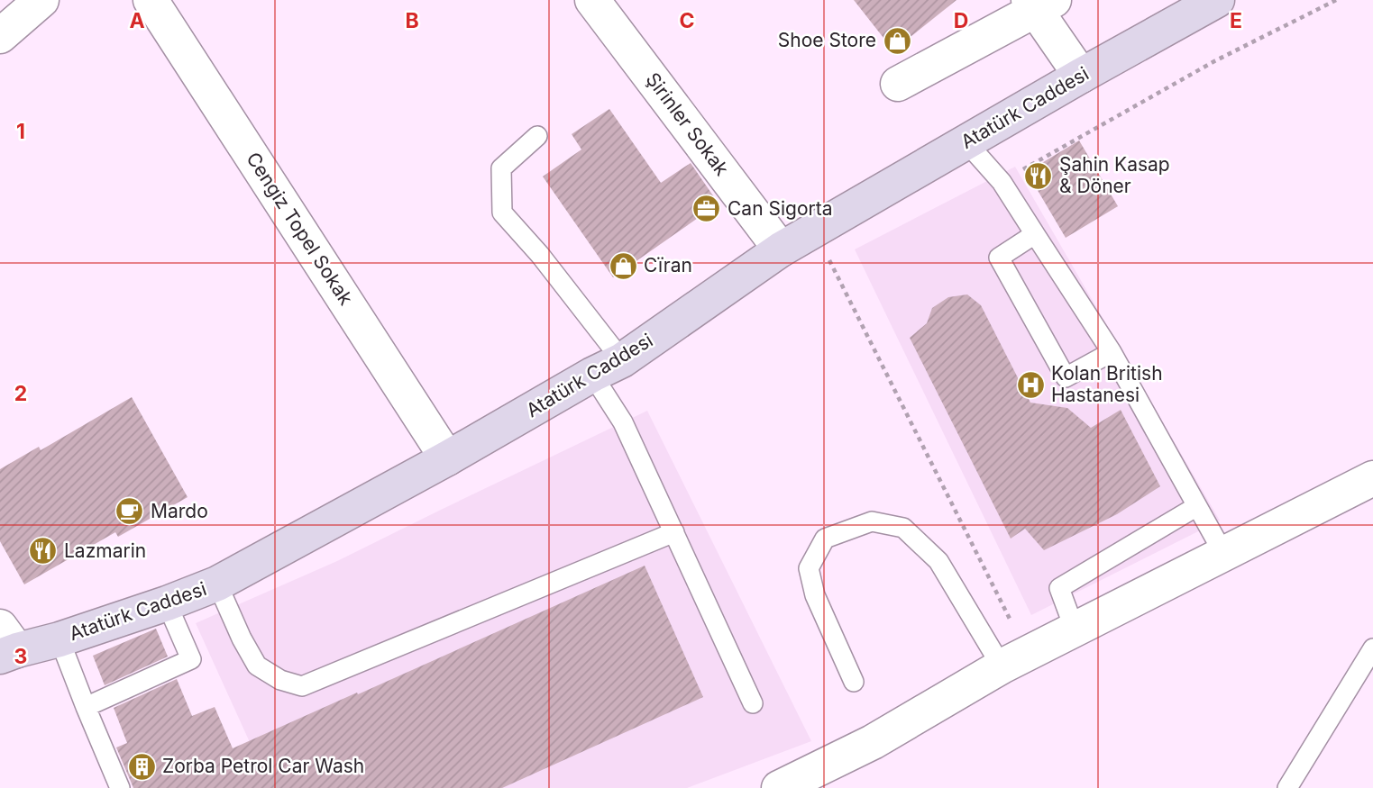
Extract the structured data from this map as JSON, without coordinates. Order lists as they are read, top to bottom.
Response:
{
  "streets": {
    "main road": ["Atatürk Caddesi"],
    "street": ["Şirinler Sokak", "Cengiz Topel Sokak"]
  },
  "crossings": [
    ["Atatürk Caddesi", "Şirinler Sokak"],
    ["Atatürk Caddesi", "Cengiz Topel Sokak"]
  ],
  "places": {
    "shop": ["Shoe Store", "Cïran"],
    "restaurant": ["Şahin Kasap & Döner", "Lazmarin"],
    "office": ["Can Sigorta"],
    "hospital": ["Kolan British Hastanesi"],
    "cafe": ["Mardo"],
    "building": ["Zorba Petrol Car Wash"]
  },
  "grid": {
    "columns": [
      "A",
      "B",
      "C",
      "D",
      "E"
    ],
    "rows": ["1", "2", "3"]
  }
}
